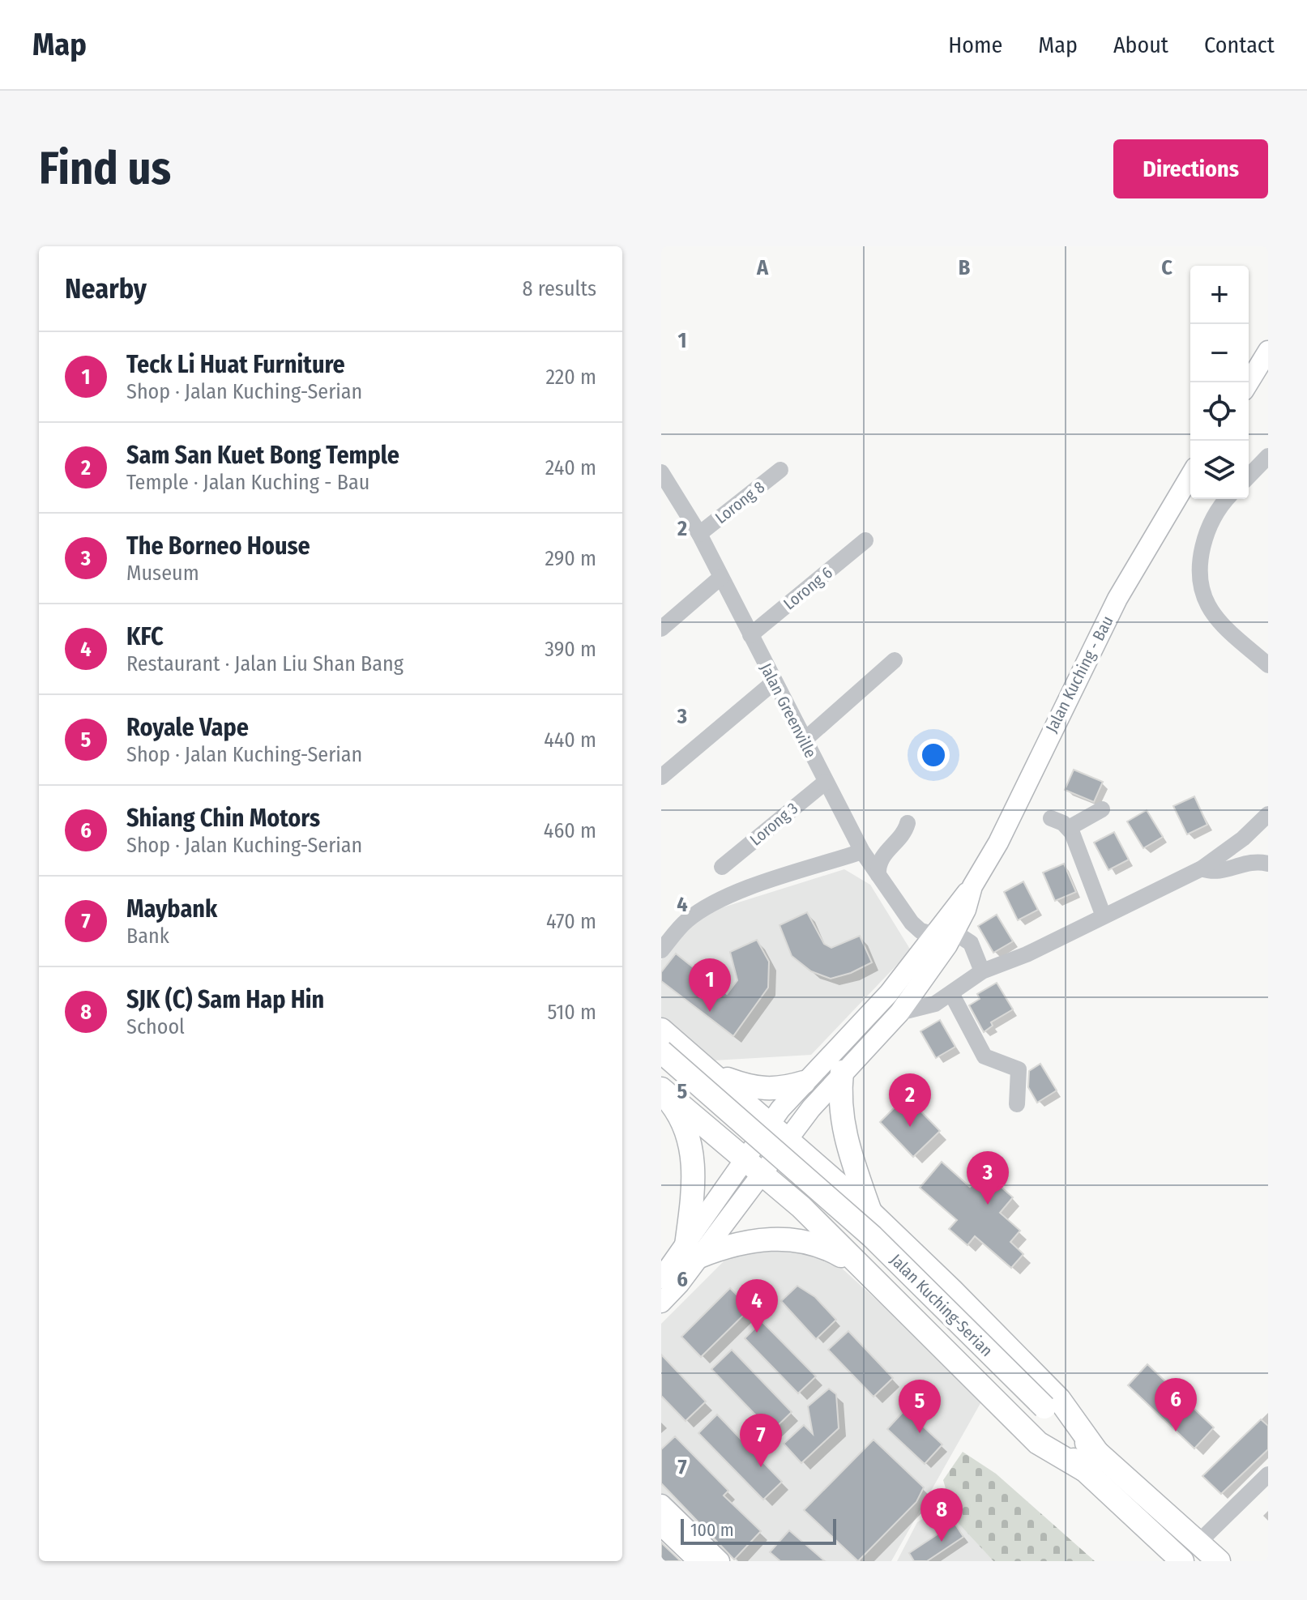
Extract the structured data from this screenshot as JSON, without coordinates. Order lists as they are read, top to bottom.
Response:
{
  "streets": {
    "highway": ["Jalan Kuching-Serian"],
    "main road": ["Jalan Kuching - Bau"],
    "street": [
      "Lorong 8",
      "Lorong 6",
      "Jalan Greenville",
      "Lorong 3"
    ]
  },
  "crossings": [
    ["Lorong 8", "Jalan Greenville"],
    ["Lorong 6", "Jalan Greenville"],
    ["Jalan Kuching - Bau", "Jalan Greenville"],
    ["Jalan Greenville", "Lorong 3"]
  ],
  "scale_bar": "100 m",
  "page": {
    "header": "Map",
    "nav": [
      "Home",
      "Map",
      "About",
      "Contact"
    ],
    "buttons": "Directions",
    "title": "Find us",
    "heading": ["Nearby", "8 results"],
    "map_buttons": ["+", "−"],
    "list": [
      {
        "mark": "1",
        "name": "Teck Li Huat Furniture",
        "note": "Shop · Jalan Kuching-Serian",
        "value": "220 m"
      },
      {
        "mark": "2",
        "name": "Sam San Kuet Bong Temple",
        "note": "Temple · Jalan Kuching - Bau",
        "value": "240 m"
      },
      {
        "mark": "3",
        "name": "The Borneo House",
        "note": "Museum",
        "value": "290 m"
      },
      {
        "mark": "4",
        "name": "KFC",
        "note": "Restaurant · Jalan Liu Shan Bang",
        "value": "390 m"
      },
      {
        "mark": "5",
        "name": "Royale Vape",
        "note": "Shop · Jalan Kuching-Serian",
        "value": "440 m"
      },
      {
        "mark": "6",
        "name": "Shiang Chin Motors",
        "note": "Shop · Jalan Kuching-Serian",
        "value": "460 m"
      },
      {
        "mark": "7",
        "name": "Maybank",
        "note": "Bank",
        "value": "470 m"
      },
      {
        "mark": "8",
        "name": "SJK (C) Sam Hap Hin",
        "note": "School",
        "value": "510 m"
      }
    ],
    "pins": [
      "1",
      "2",
      "3",
      "4",
      "6",
      "5",
      "7",
      "8"
    ],
    "scale": "100 m"
  },
  "grid": {
    "columns": ["A", "B", "C"],
    "rows": [
      "1",
      "2",
      "3",
      "4",
      "5",
      "6",
      "7"
    ]
  }
}
